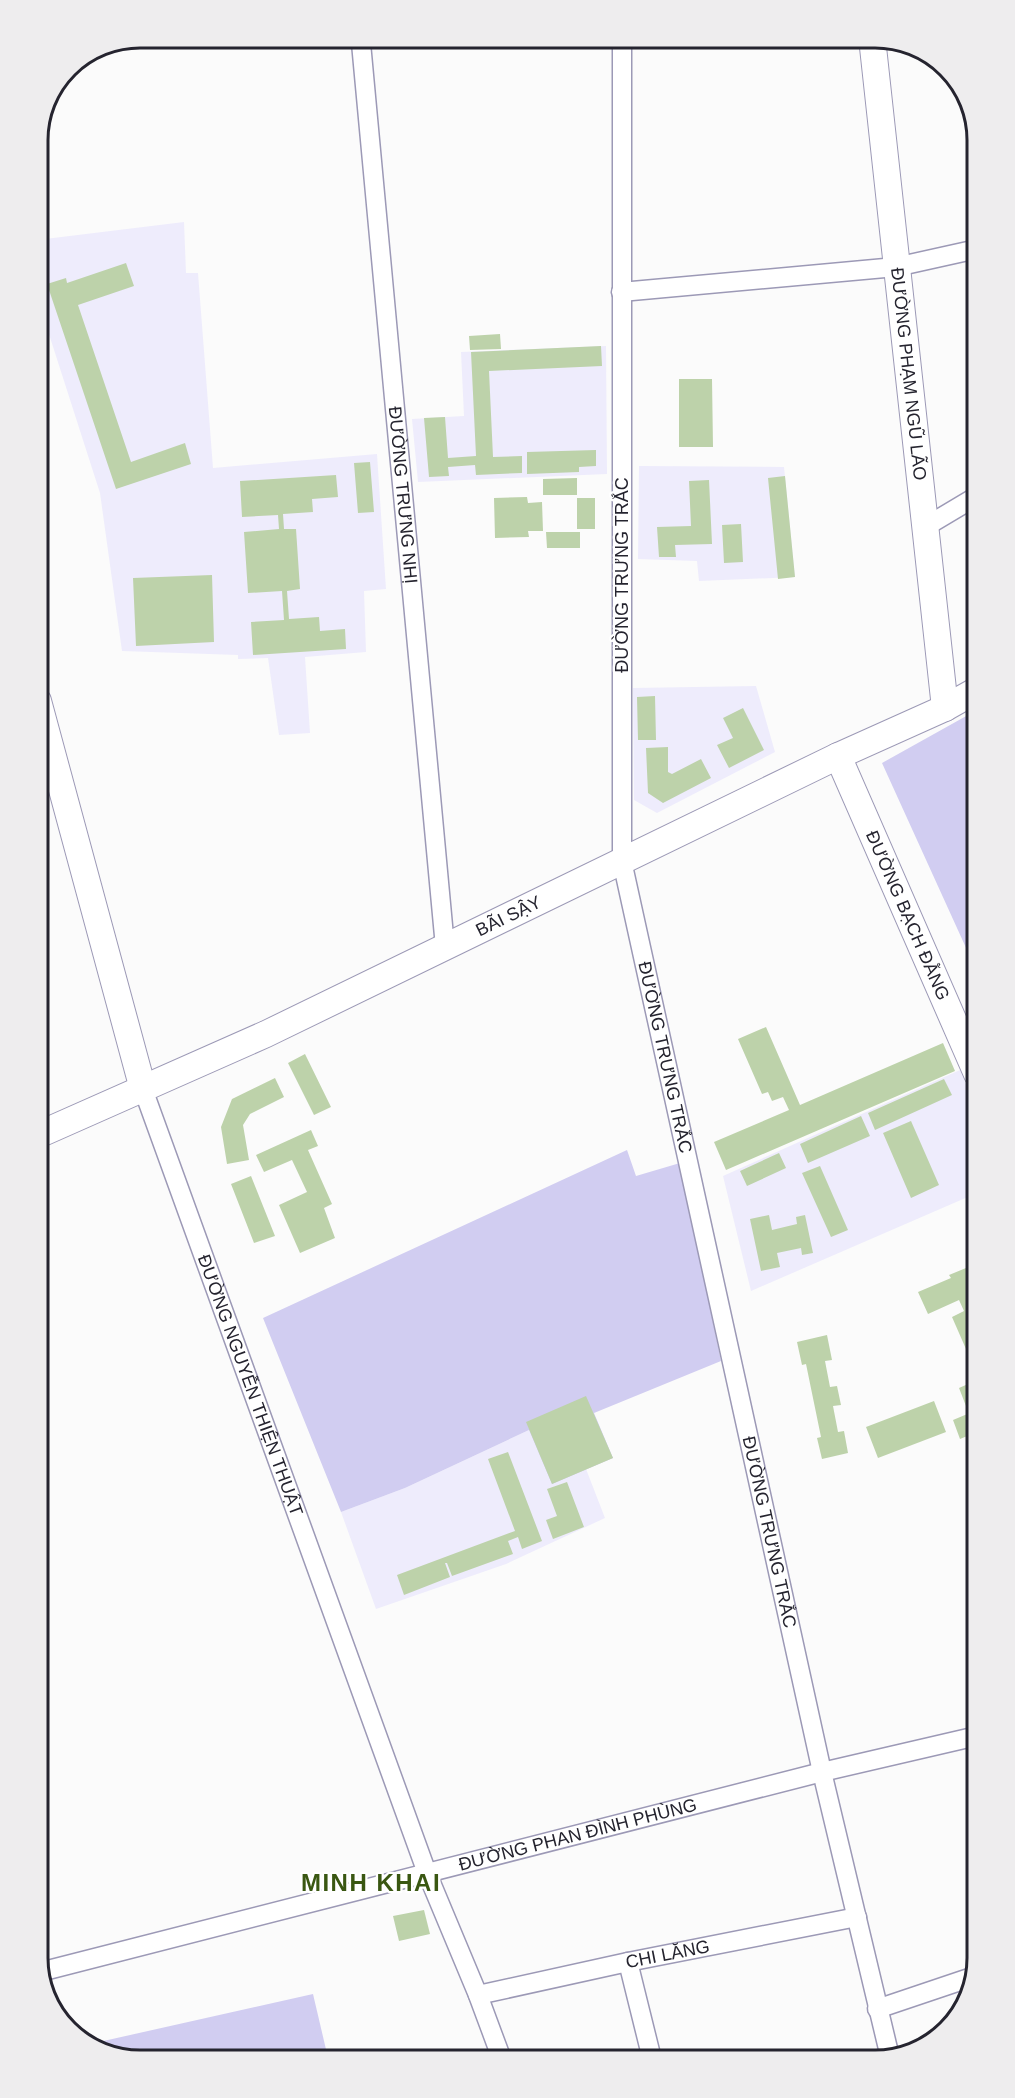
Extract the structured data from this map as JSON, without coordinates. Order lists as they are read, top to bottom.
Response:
{
  "streets": {
    "street": [
      "ĐƯỜNG PHẠM NGŨ LÃO",
      "ĐƯỜNG TRƯNG NHỊ",
      "ĐƯỜNG TRƯNG TRẮC",
      "ĐƯỜNG BẠCH ĐẰNG",
      "BÃI SẬY",
      "ĐƯỜNG NGUYỄN THIỆN THUẬT",
      "ĐƯỜNG PHAN ĐÌNH PHÙNG",
      "CHI LĂNG"
    ]
  },
  "crossings": [
    ["ĐƯỜNG PHẠM NGŨ LÃO", "BÃI SẬY"],
    ["ĐƯỜNG TRƯNG NHỊ", "BÃI SẬY"],
    ["ĐƯỜNG TRƯNG TRẮC", "BÃI SẬY"],
    ["ĐƯỜNG TRƯNG TRẮC", "ĐƯỜNG PHAN ĐÌNH PHÙNG"],
    ["ĐƯỜNG TRƯNG TRẮC", "CHI LĂNG"],
    ["ĐƯỜNG BẠCH ĐẰNG", "BÃI SẬY"],
    ["BÃI SẬY", "ĐƯỜNG NGUYỄN THIỆN THUẬT"],
    ["ĐƯỜNG NGUYỄN THIỆN THUẬT", "ĐƯỜNG PHAN ĐÌNH PHÙNG"],
    ["ĐƯỜNG NGUYỄN THIỆN THUẬT", "CHI LĂNG"]
  ],
  "districts": ["MINH KHAI"]
}
